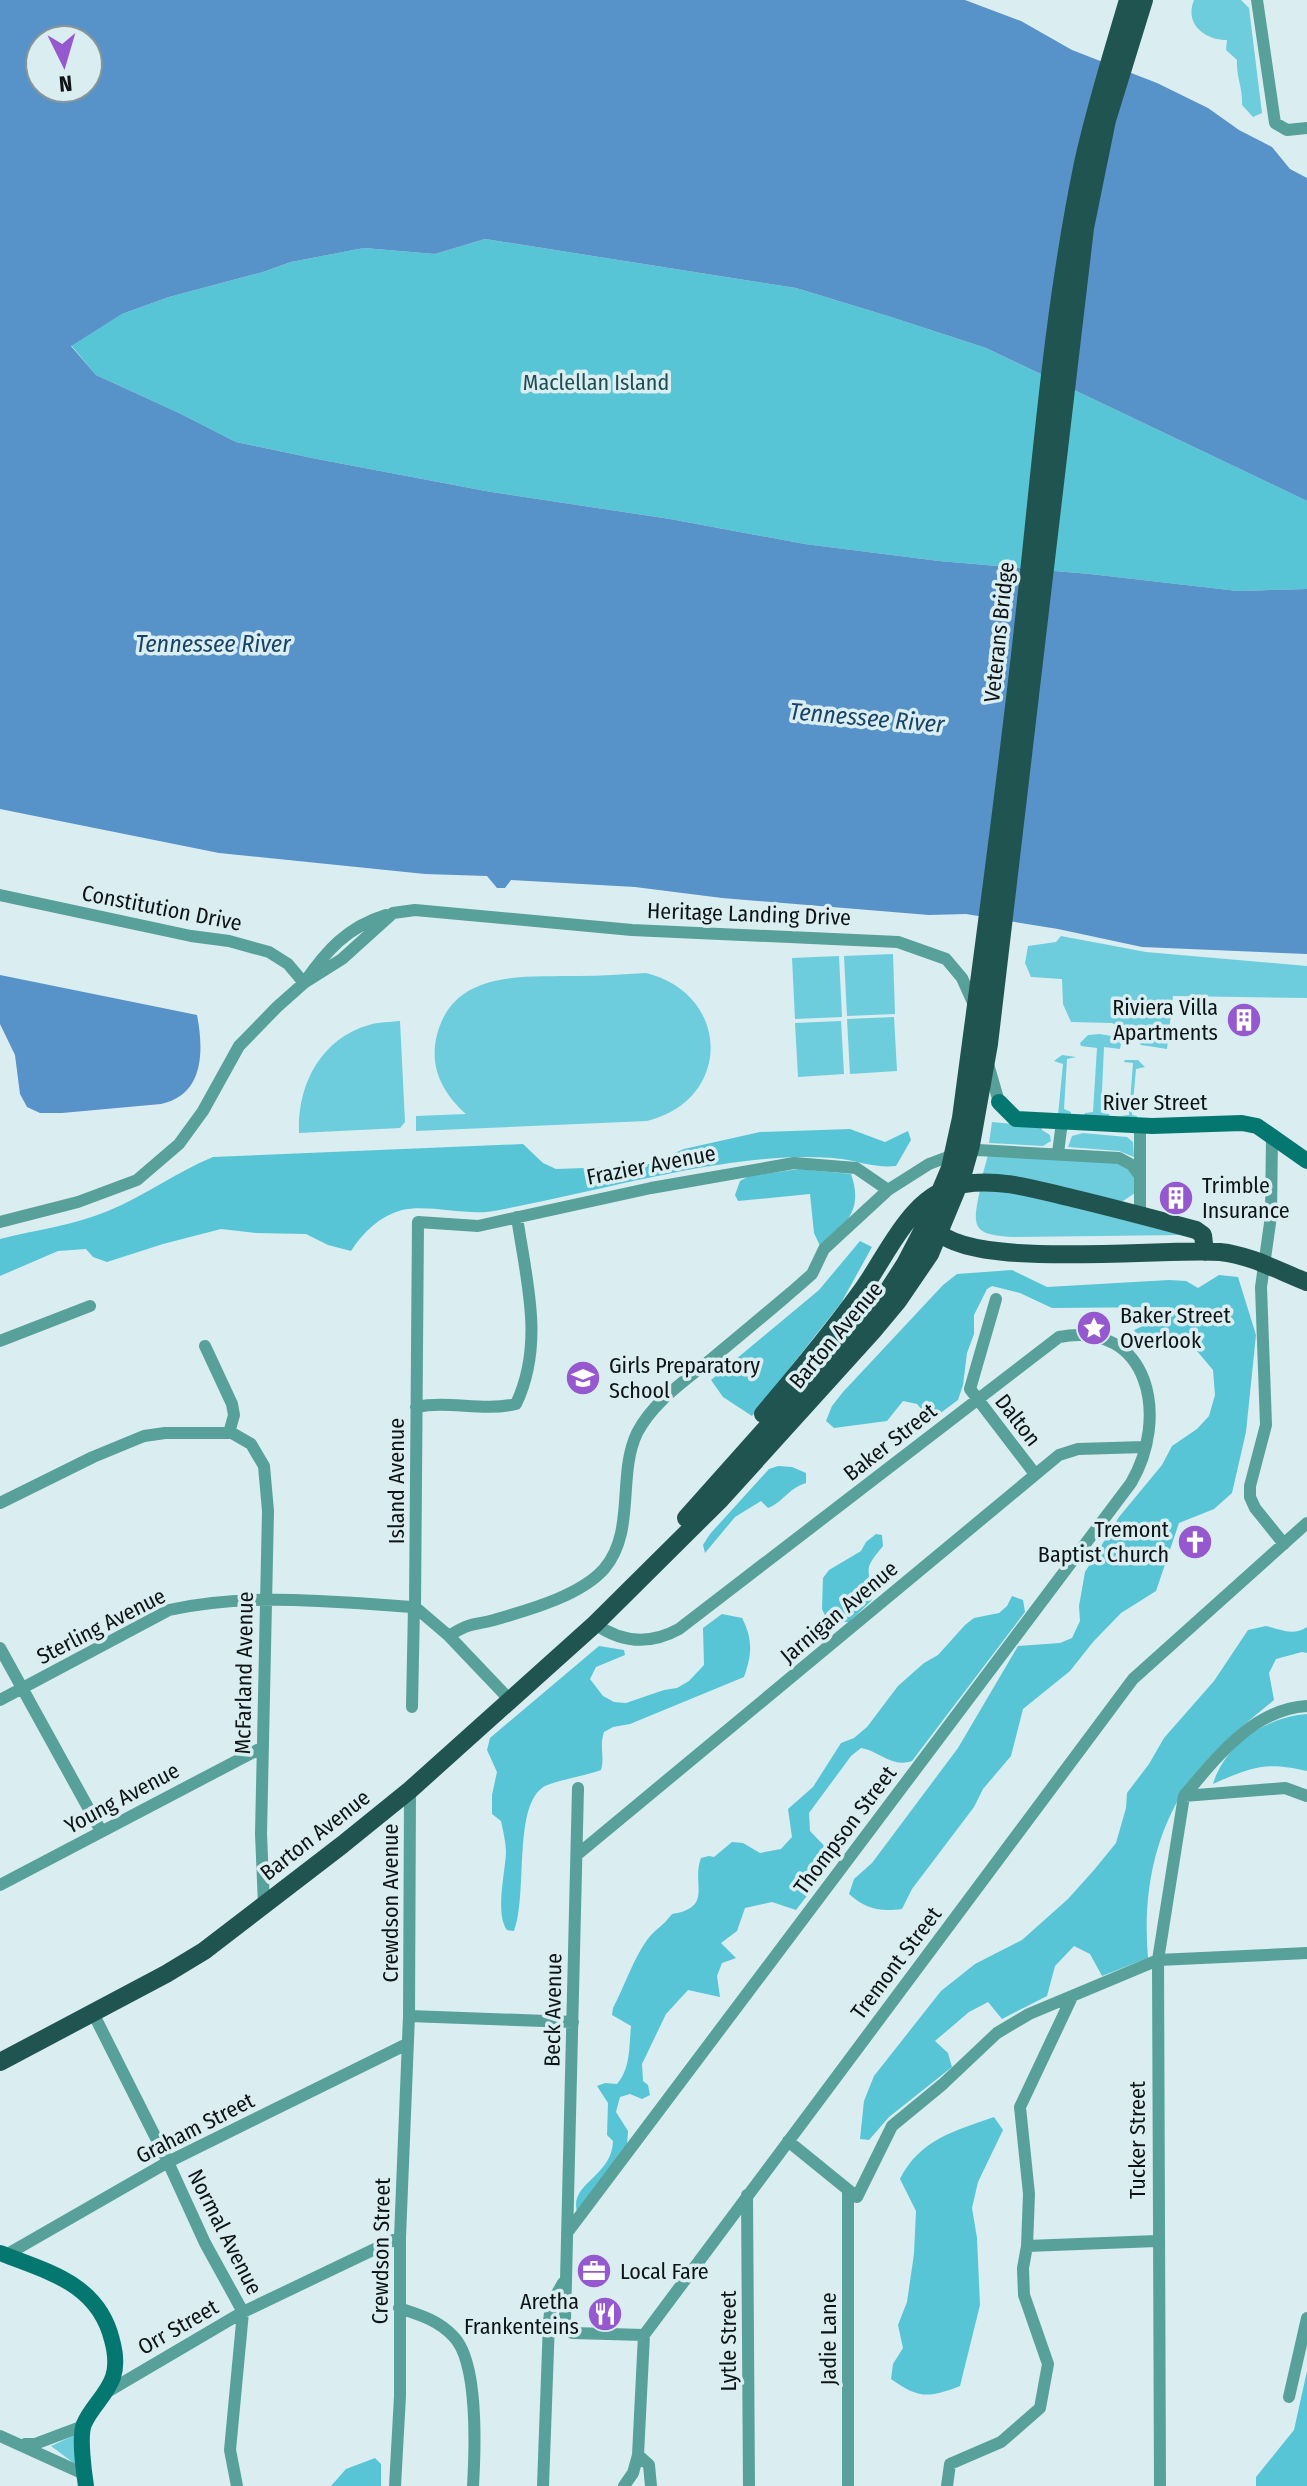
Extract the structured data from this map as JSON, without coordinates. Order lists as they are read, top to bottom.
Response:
{
  "streets": {
    "main road": ["Veterans Bridge", "Barton Avenue"],
    "street": [
      "Constitution Drive",
      "Heritage Landing Drive",
      "River Street",
      "Frazier Avenue",
      "Dalton",
      "Baker Street",
      "Island Avenue",
      "Jarnigan Avenue",
      "Sterling Avenue",
      "McFarland Avenue",
      "Young Avenue",
      "Thompson Street",
      "Crewdson Avenue",
      "Tremont Street",
      "Beck Avenue",
      "Graham Street",
      "Tucker Street",
      "Normal Avenue",
      "Crewdson Street",
      "Orr Street",
      "Jadie Lane",
      "Lytle Street"
    ]
  },
  "crossings": [
    ["Veterans Bridge", "Barton Avenue"],
    ["Constitution Drive", "Heritage Landing Drive"],
    ["Heritage Landing Drive", "River Street"],
    ["Frazier Avenue", "Island Avenue"],
    ["Barton Avenue", "Baker Street"],
    ["Barton Avenue", "McFarland Avenue"],
    ["Barton Avenue", "Crewdson Avenue"],
    ["Barton Avenue", "Normal Avenue"],
    ["Dalton", "Baker Street"],
    ["Dalton", "Jarnigan Avenue"],
    ["Baker Street", "Jarnigan Avenue"],
    ["Baker Street", "Thompson Street"],
    ["Island Avenue", "Sterling Avenue"],
    ["Jarnigan Avenue", "Thompson Street"],
    ["Jarnigan Avenue", "Beck Avenue"],
    ["Sterling Avenue", "McFarland Avenue"],
    ["McFarland Avenue", "Young Avenue"],
    ["Thompson Street", "Beck Avenue"],
    ["Crewdson Avenue", "Crewdson Street"],
    ["Tremont Street", "Lytle Street"],
    ["Graham Street", "Normal Avenue"],
    ["Graham Street", "Crewdson Street"],
    ["Normal Avenue", "Orr Street"],
    ["Crewdson Street", "Orr Street"]
  ],
  "water": ["Tennessee River"],
  "parks": ["Maclellan Island"],
  "places": {
    "building": ["Riviera Villa Apartments", "Trimble Insurance"],
    "place": ["Baker Street Overlook"],
    "school or university": ["Girls Preparatory School"],
    "church": ["Tremont Baptist Church"],
    "office": ["Local Fare"],
    "restaurant": ["Aretha Frankenteins"]
  },
  "north": "bottom"
}
